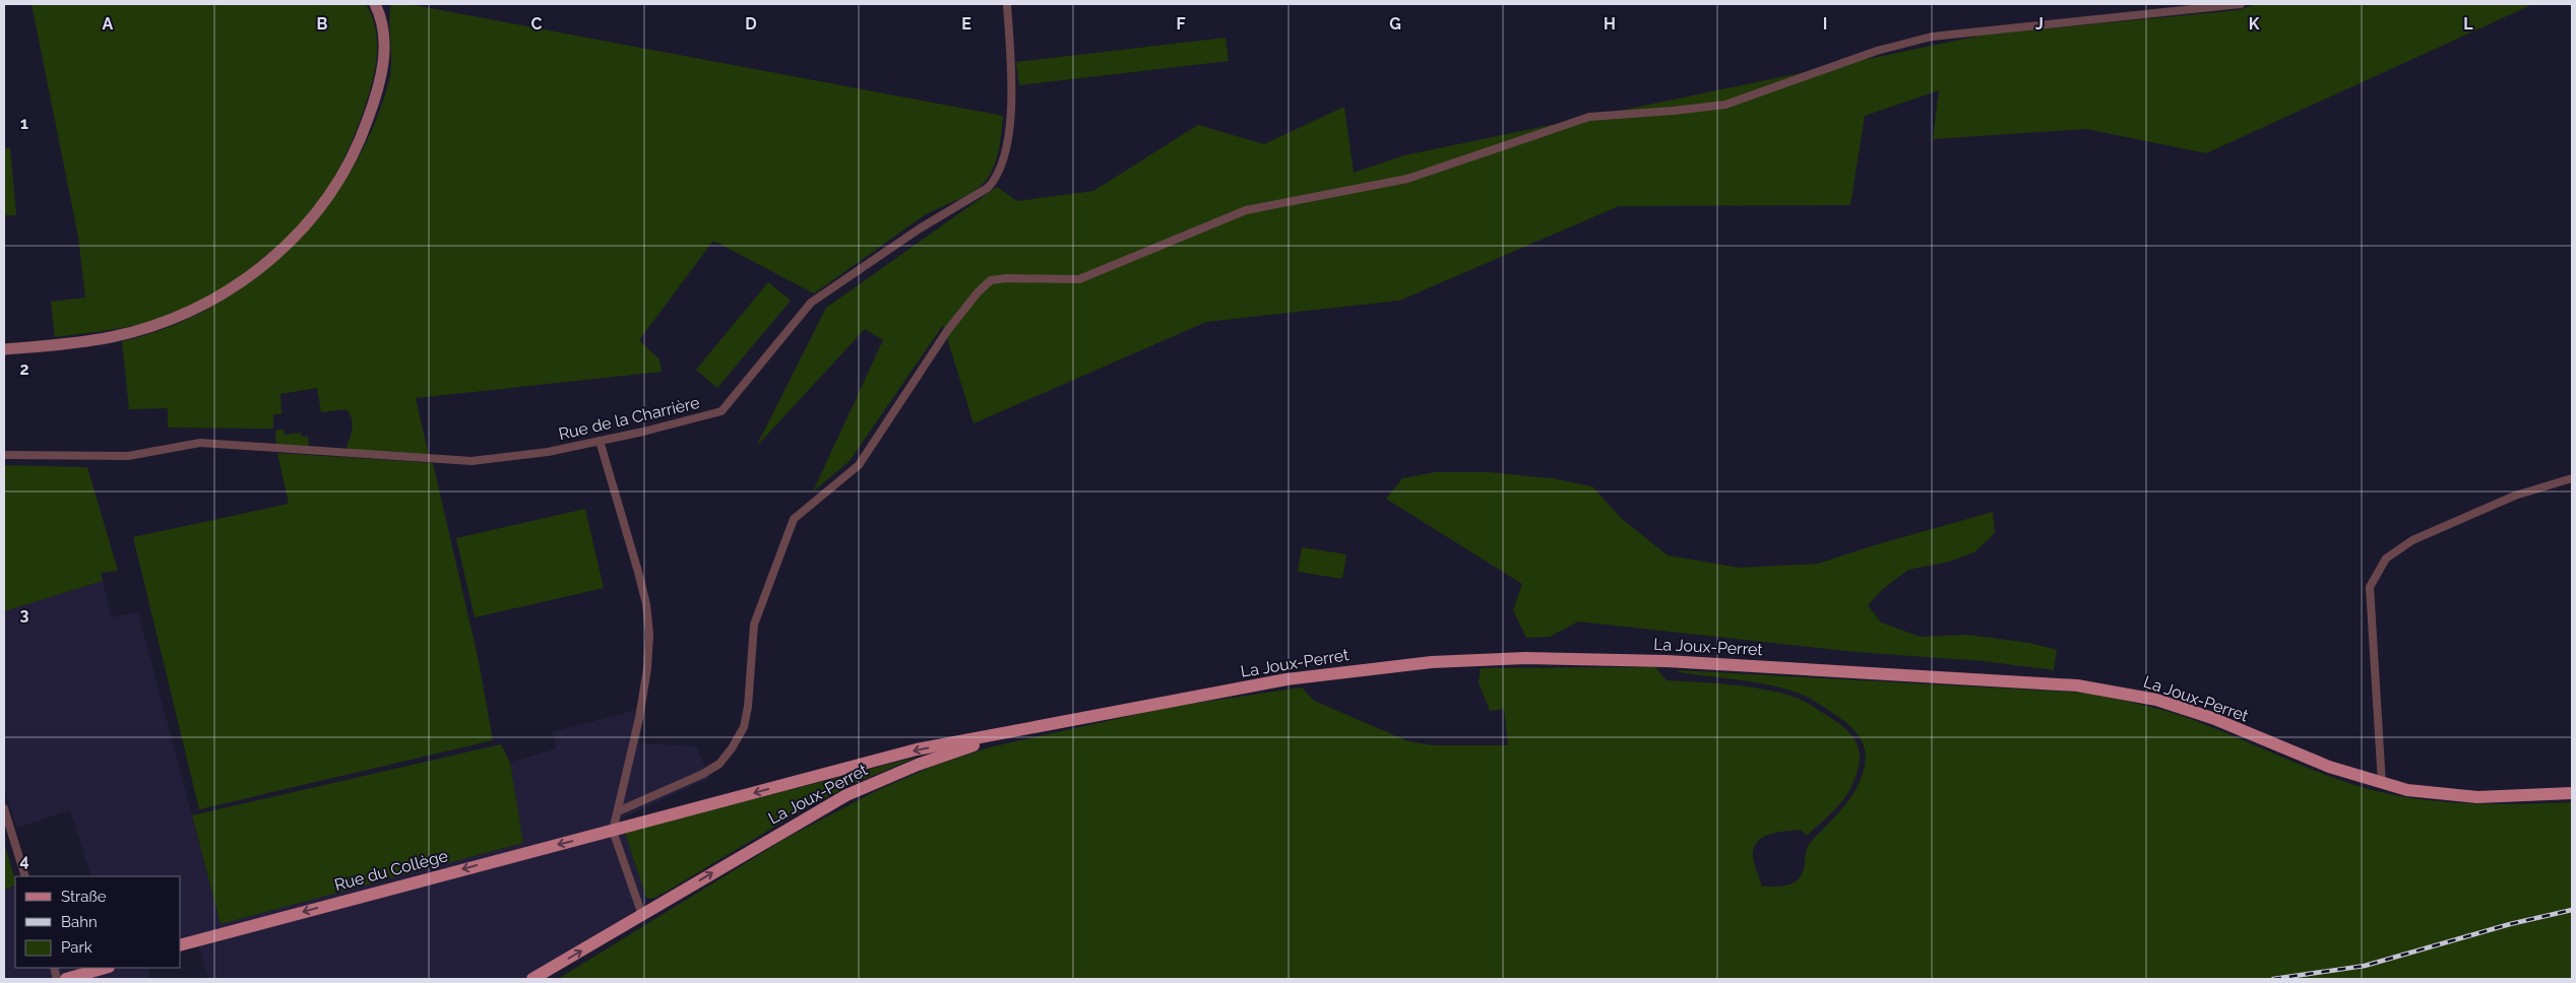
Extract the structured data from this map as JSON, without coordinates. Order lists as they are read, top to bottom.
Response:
{
  "streets": {
    "main road": ["La Joux-Perret", "Rue du Collège"],
    "street": ["Rue de la Charrière"]
  },
  "crossings": [
    ["La Joux-Perret", "Rue du Collège"]
  ],
  "one_way": ["Rue du Collège"],
  "legend": ["Straße", "Bahn", "Park"],
  "grid": {
    "columns": [
      "A",
      "B",
      "C",
      "D",
      "E",
      "F",
      "G",
      "H",
      "I",
      "J",
      "K",
      "L"
    ],
    "rows": [
      "1",
      "2",
      "3",
      "4"
    ]
  }
}
